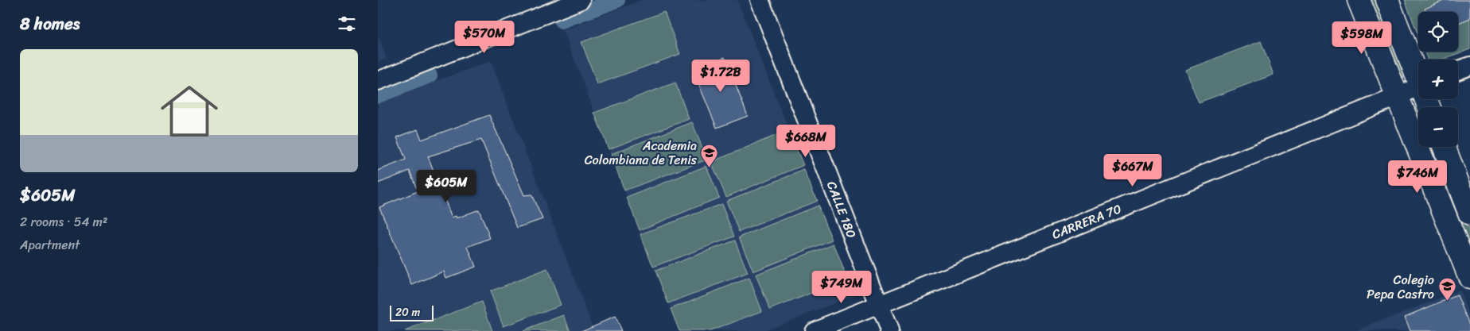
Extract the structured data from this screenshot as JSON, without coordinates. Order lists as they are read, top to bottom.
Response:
{
  "streets": {
    "street": ["CALLE 180", "CARRERA 70"]
  },
  "crossings": [
    ["CALLE 180", "CARRERA 70"]
  ],
  "places": {
    "school or university": ["Academia Colombiana de Tenis", "Colegio Pepa Castro"]
  },
  "scale_bar": "20 m",
  "page": {
    "heading": "8 homes",
    "map_buttons": ["+", "−"],
    "price": [
      "$570M",
      "$598M",
      "$1.72B",
      "$668M",
      "$667M",
      "$746M",
      "$605M",
      "$749M"
    ],
    "list": [
      {
        "name": "$605M",
        "note": "2 rooms · 54 m² · Apartment"
      }
    ],
    "scale": "20 m"
  }
}
